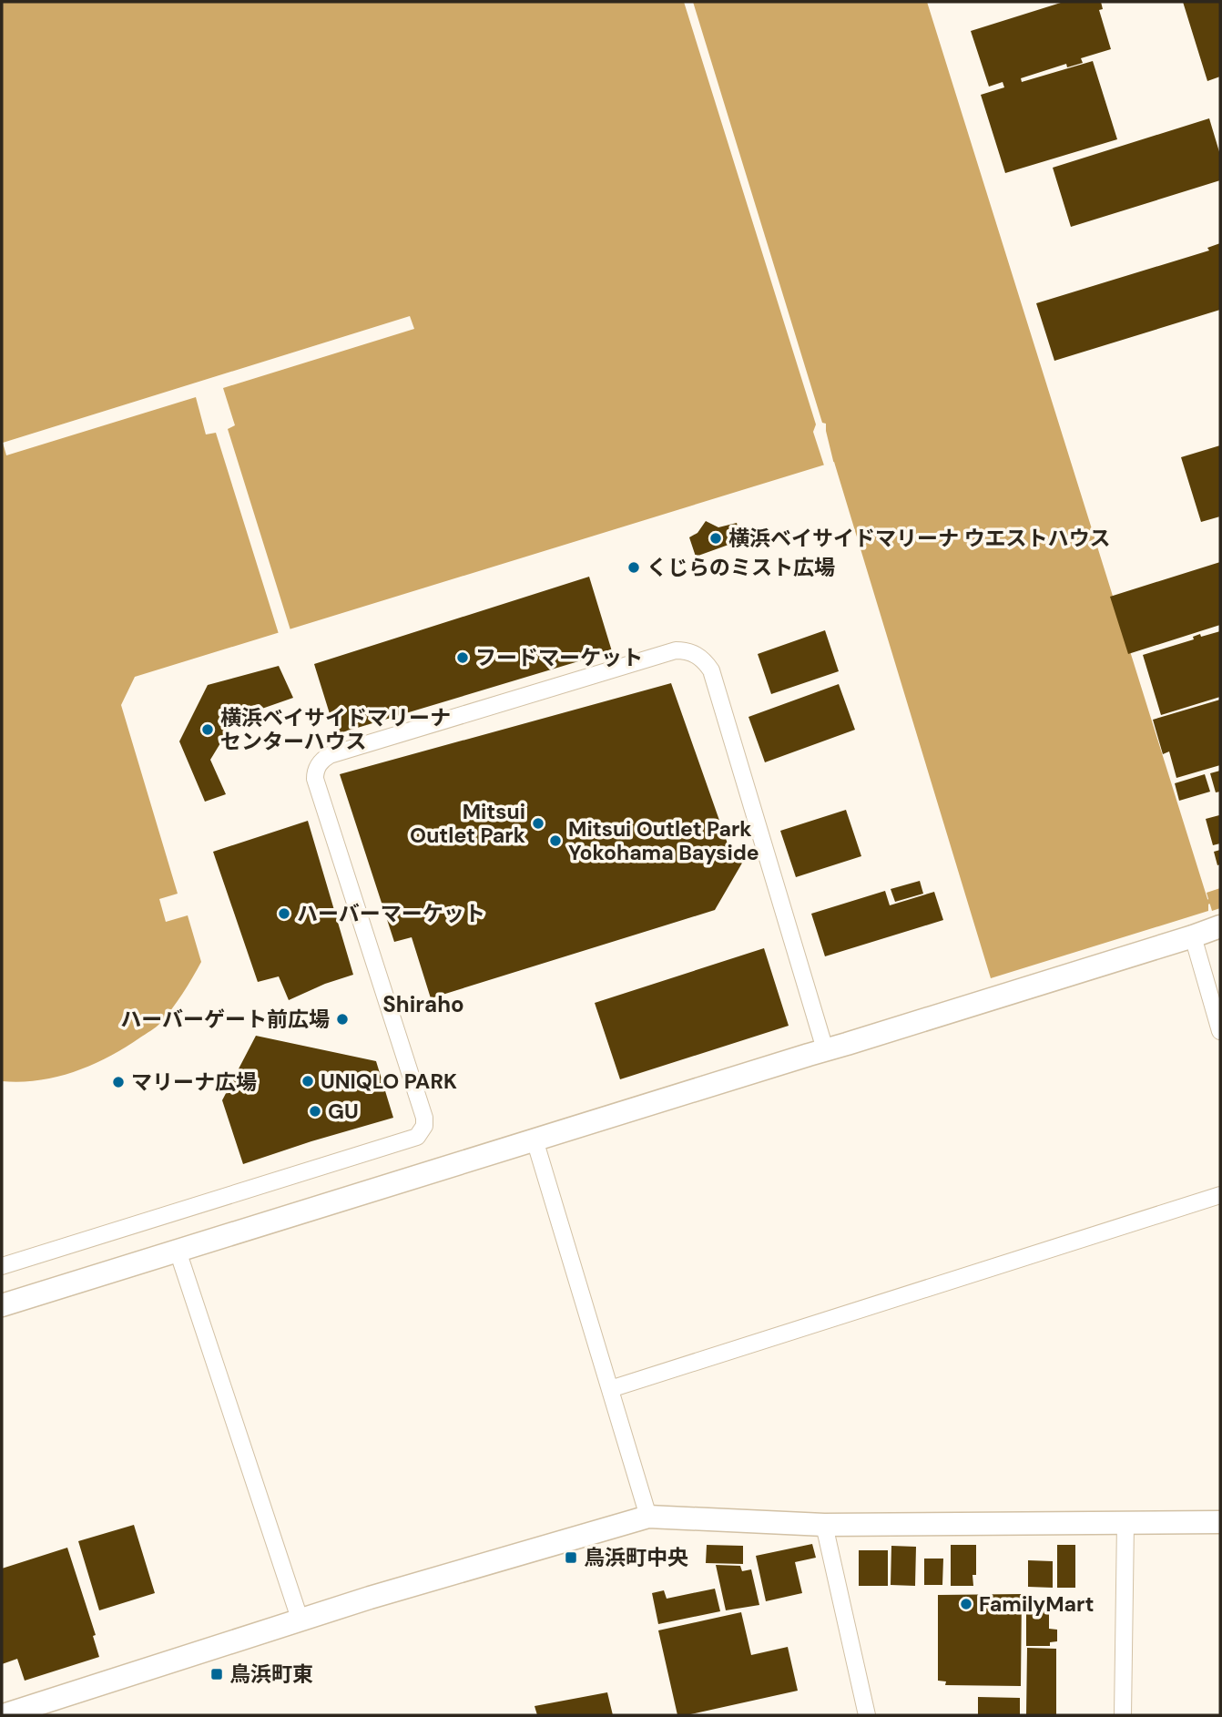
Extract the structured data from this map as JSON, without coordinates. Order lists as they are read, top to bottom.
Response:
{
  "districts": ["Shiraho"],
  "places": {
    "other": [
      "横浜ベイサイドマリーナ ウエストハウス",
      "くじらのミスト広場",
      "フードマーケット",
      "横浜ベイサイドマリーナ センターハウス",
      "Mitsui Outlet Park",
      "Mitsui Outlet Park Yokohama Bayside",
      "ハーバーマーケット",
      "ハーバーゲート前広場",
      "UNIQLO PARK",
      "マリーナ広場",
      "GU",
      "FamilyMart"
    ],
    "transit": ["鳥浜町中央", "鳥浜町東"]
  }
}
